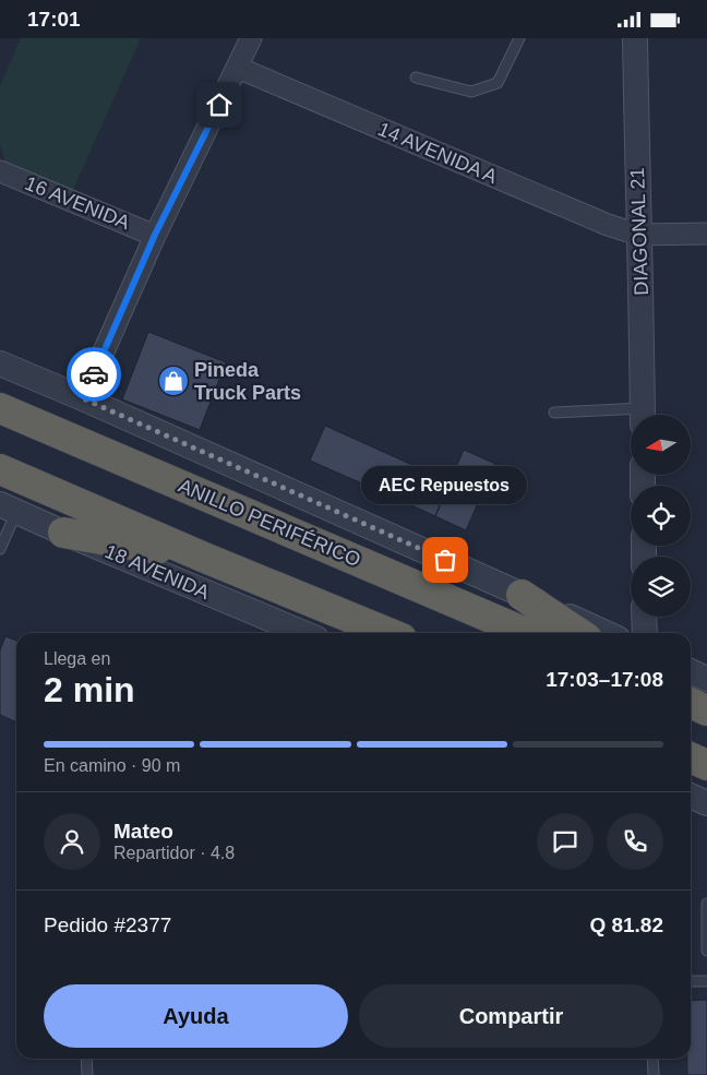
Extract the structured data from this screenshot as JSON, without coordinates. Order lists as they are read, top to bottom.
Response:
{
  "streets": {
    "highway": ["ANILLO PERIFÉRICO"],
    "street": [
      "14 AVENIDA A",
      "16 AVENIDA",
      "DIAGONAL 21",
      "18 AVENIDA"
    ]
  },
  "crossings": [
    ["14 AVENIDA A", "DIAGONAL 21"]
  ],
  "places": {
    "shop": ["Pineda Truck Parts"],
    "other": ["AEC Repuestos"]
  },
  "north": "left",
  "page": {
    "status": "17:01",
    "bubble": "AEC Repuestos",
    "heading": ["2 min", "Llega en", "17:03–17:08"],
    "panel": [
      "Mateo",
      "Repartidor · 4.8",
      "Pedido #2377",
      "Q 81.82"
    ],
    "bar": "En camino · 90 m",
    "buttons": ["Ayuda", "Compartir"]
  }
}
